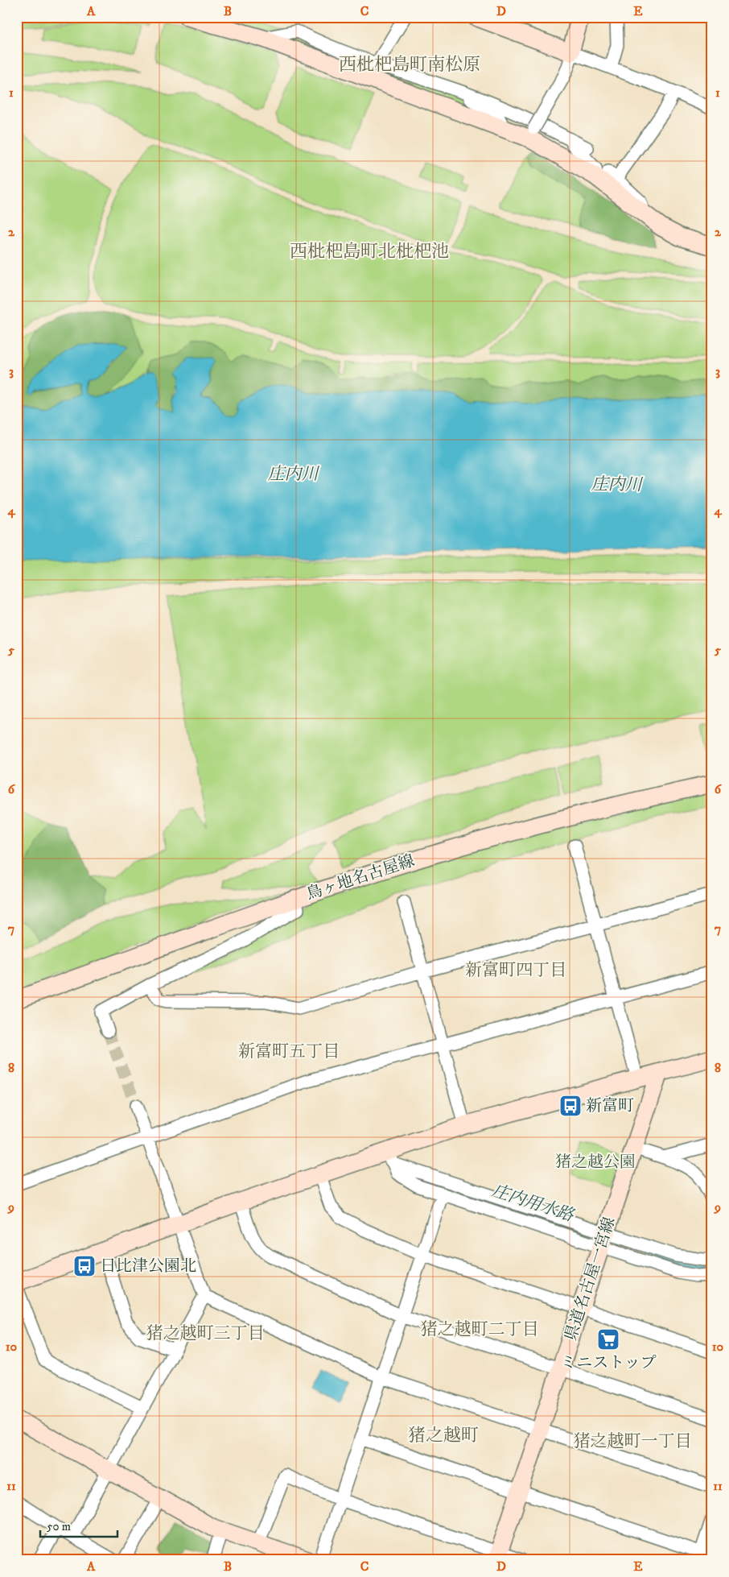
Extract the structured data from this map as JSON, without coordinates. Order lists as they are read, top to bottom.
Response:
{
  "streets": {
    "street": ["鳥ヶ地名古屋線", "県道名古屋一宮線"]
  },
  "districts": [
    "西枇杷島町南松原",
    "西枇杷島町北枇杷池",
    "新富町四丁目",
    "新富町五丁目",
    "猪之越町二丁目",
    "猪之越町三丁目",
    "猪之越町",
    "猪之越町一丁目"
  ],
  "water": ["庄内川", "庄内用水路"],
  "parks": ["猪之越公園"],
  "places": {
    "bus stop": ["新富町", "日比津公園北"],
    "supermarket": ["ミニストップ"]
  },
  "scale_bar": "50 m",
  "grid": {
    "columns": [
      "A",
      "B",
      "C",
      "D",
      "E"
    ],
    "rows": [
      "1",
      "2",
      "3",
      "4",
      "5",
      "6",
      "7",
      "8",
      "9",
      "10",
      "11"
    ]
  }
}
